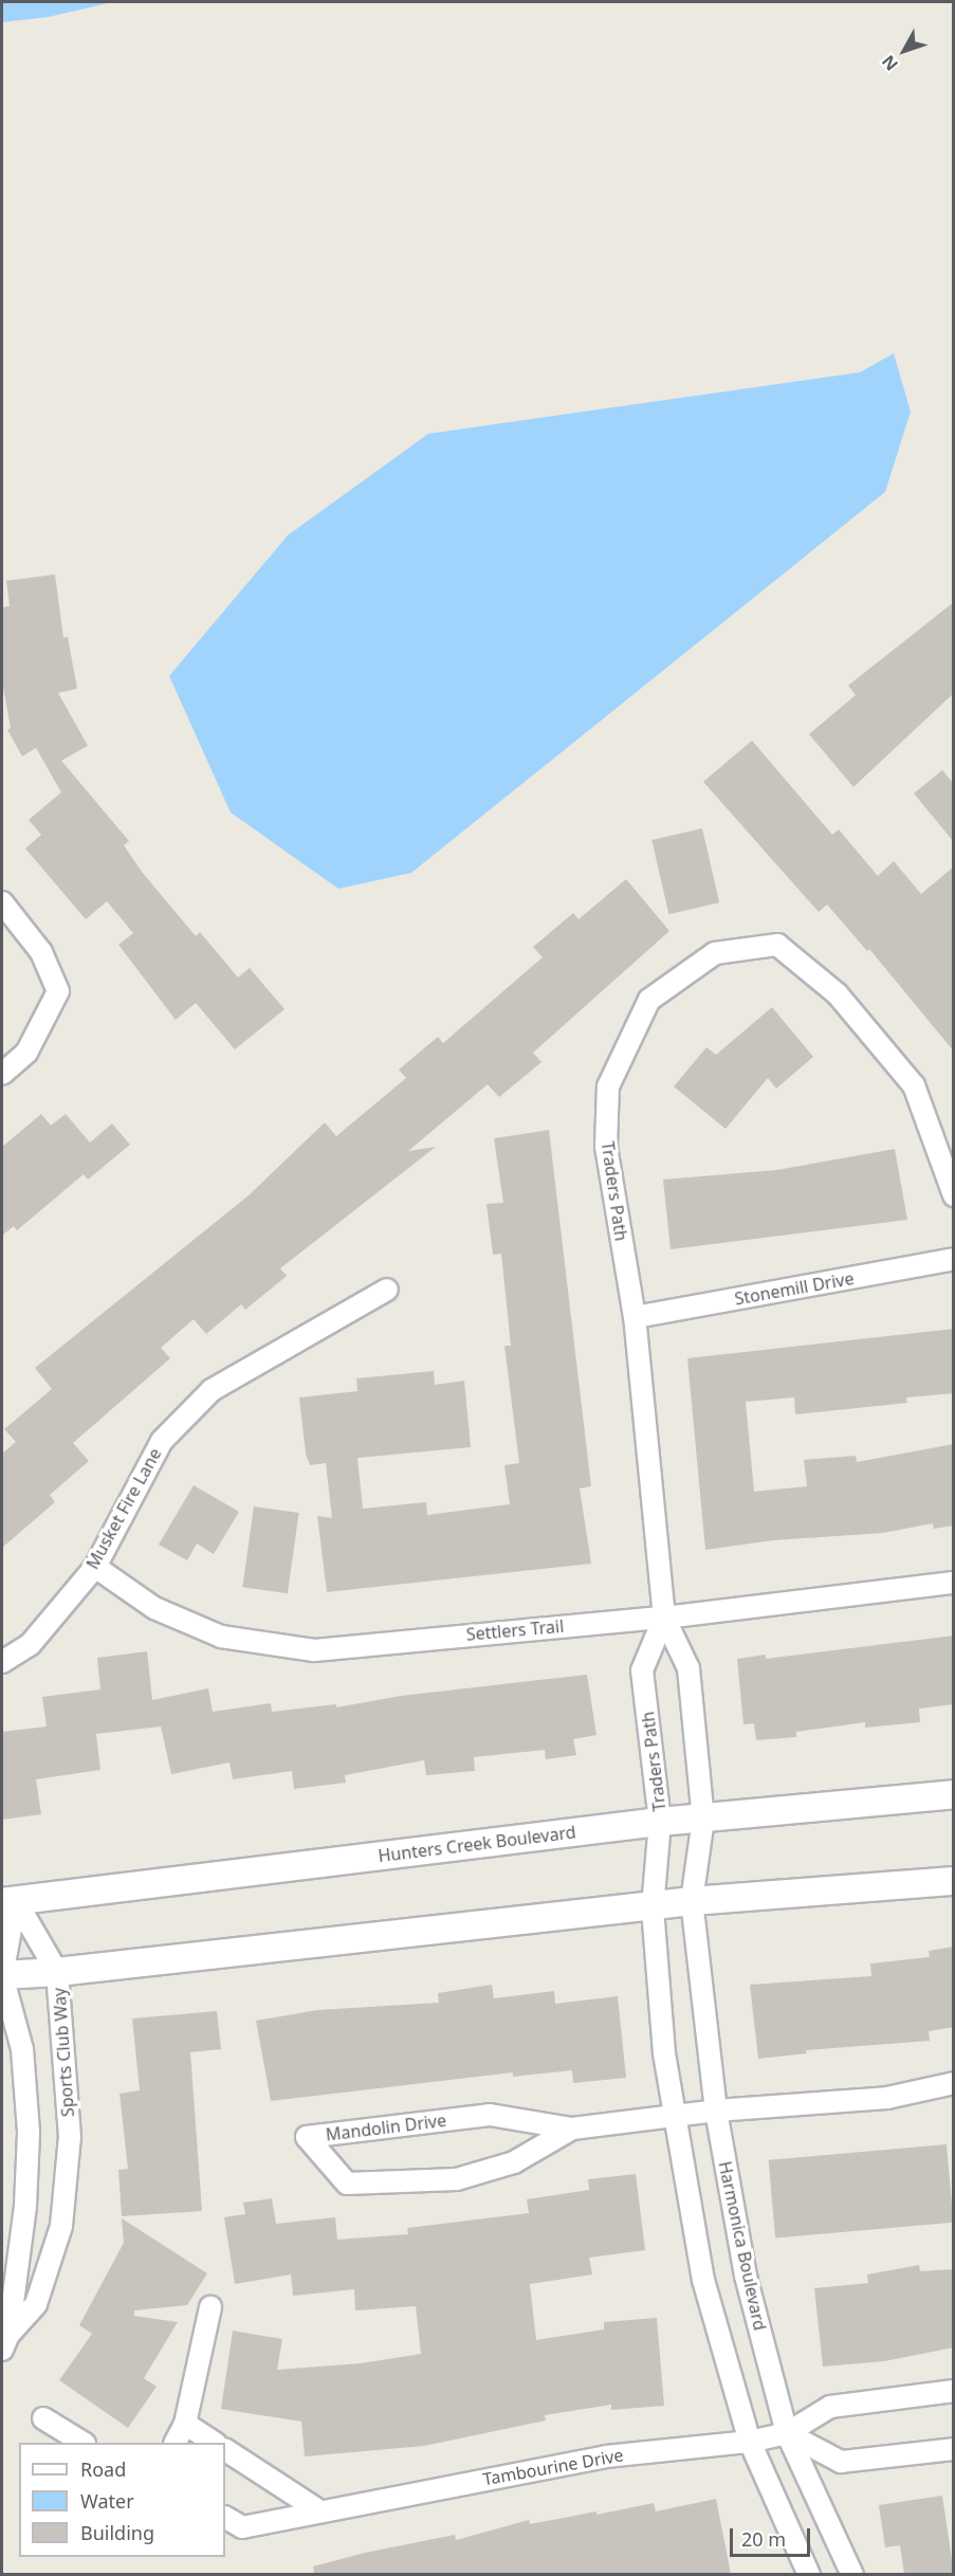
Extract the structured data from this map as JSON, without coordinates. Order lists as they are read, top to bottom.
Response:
{
  "streets": {
    "street": [
      "Traders Path",
      "Stonemill Drive",
      "Musket Fire Lane",
      "Settlers Trail",
      "Hunters Creek Boulevard",
      "Sports Club Way",
      "Mandolin Drive",
      "Harmonica Boulevard",
      "Tambourine Drive"
    ]
  },
  "crossings": [
    ["Traders Path", "Stonemill Drive"],
    ["Traders Path", "Settlers Trail"],
    ["Traders Path", "Hunters Creek Boulevard"],
    ["Traders Path", "Harmonica Boulevard"],
    ["Musket Fire Lane", "Settlers Trail"],
    ["Hunters Creek Boulevard", "Sports Club Way"],
    ["Mandolin Drive", "Harmonica Boulevard"],
    ["Harmonica Boulevard", "Tambourine Drive"]
  ],
  "legend": ["Road", "Water", "Building"],
  "scale_bar": "20 m",
  "north": "bottom left"
}
